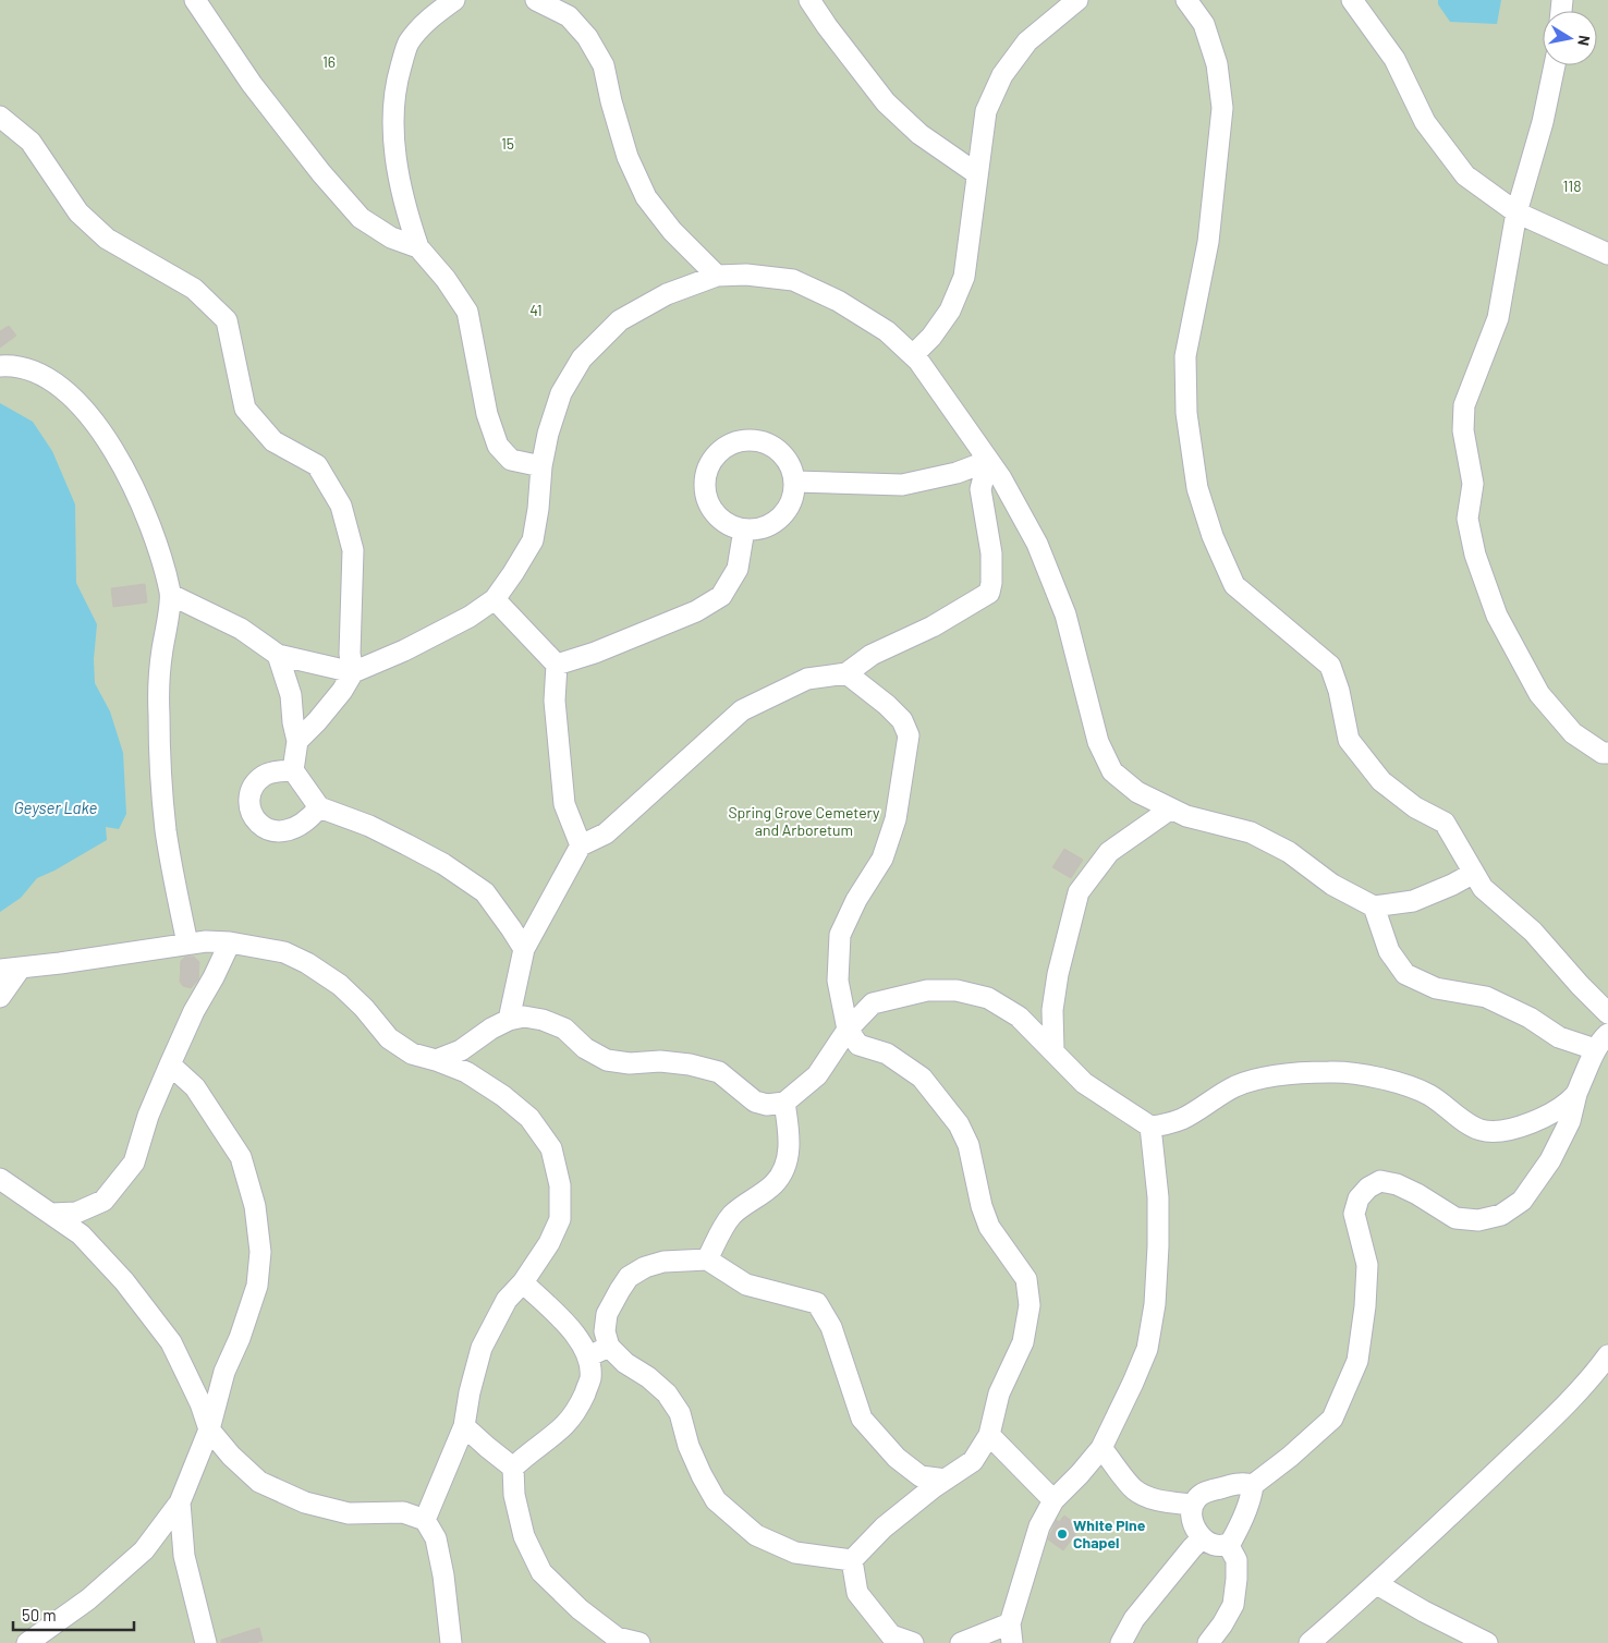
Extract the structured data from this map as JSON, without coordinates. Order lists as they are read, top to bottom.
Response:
{
  "water": ["Geyser Lake"],
  "parks": [
    "16",
    "15",
    "118",
    "41",
    "Spring Grove Cemetery and Arboretum"
  ],
  "places": ["White Pine Chapel"],
  "scale_bar": "50 m",
  "north": "right"
}
